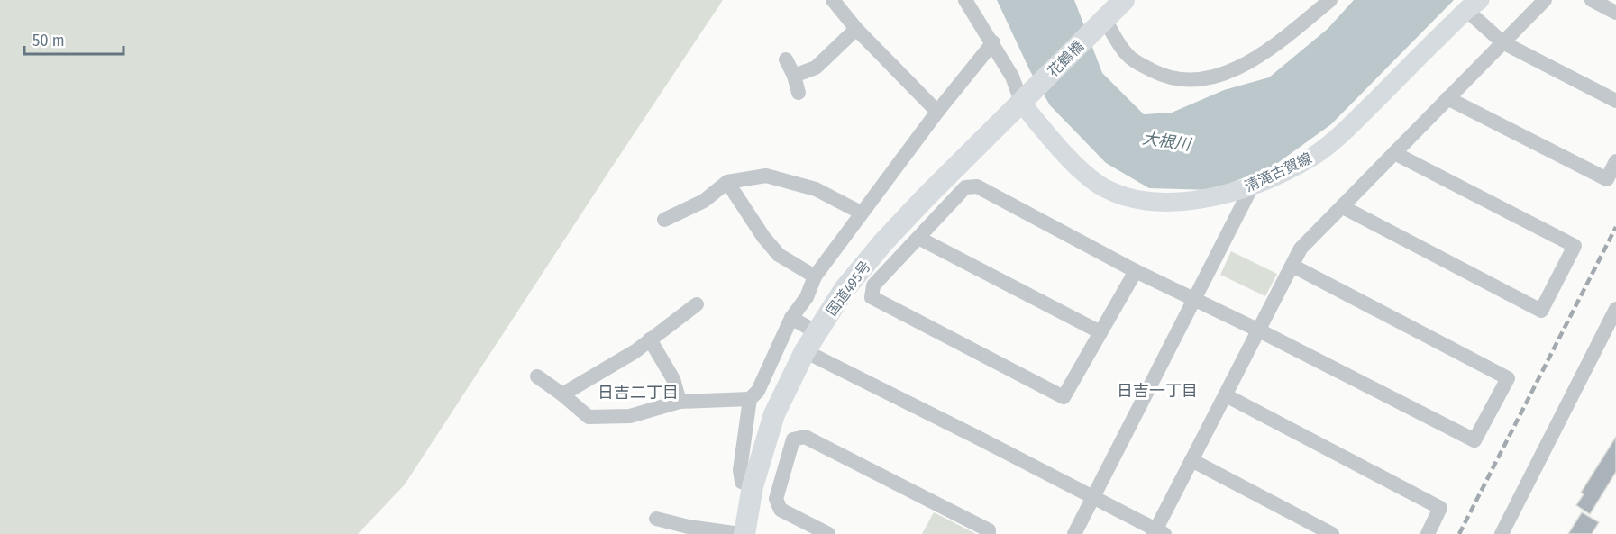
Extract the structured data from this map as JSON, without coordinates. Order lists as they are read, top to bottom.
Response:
{
  "streets": {
    "highway": ["花鶴橋", "国道495号"],
    "main road": ["清滝古賀線"]
  },
  "crossings": [
    ["花鶴橋", "清滝古賀線"],
    ["花鶴橋", "国道495号"],
    ["清滝古賀線", "国道495号"]
  ],
  "districts": ["日吉一丁目", "日吉二丁目"],
  "water": ["大根川"],
  "scale_bar": "50 m"
}
